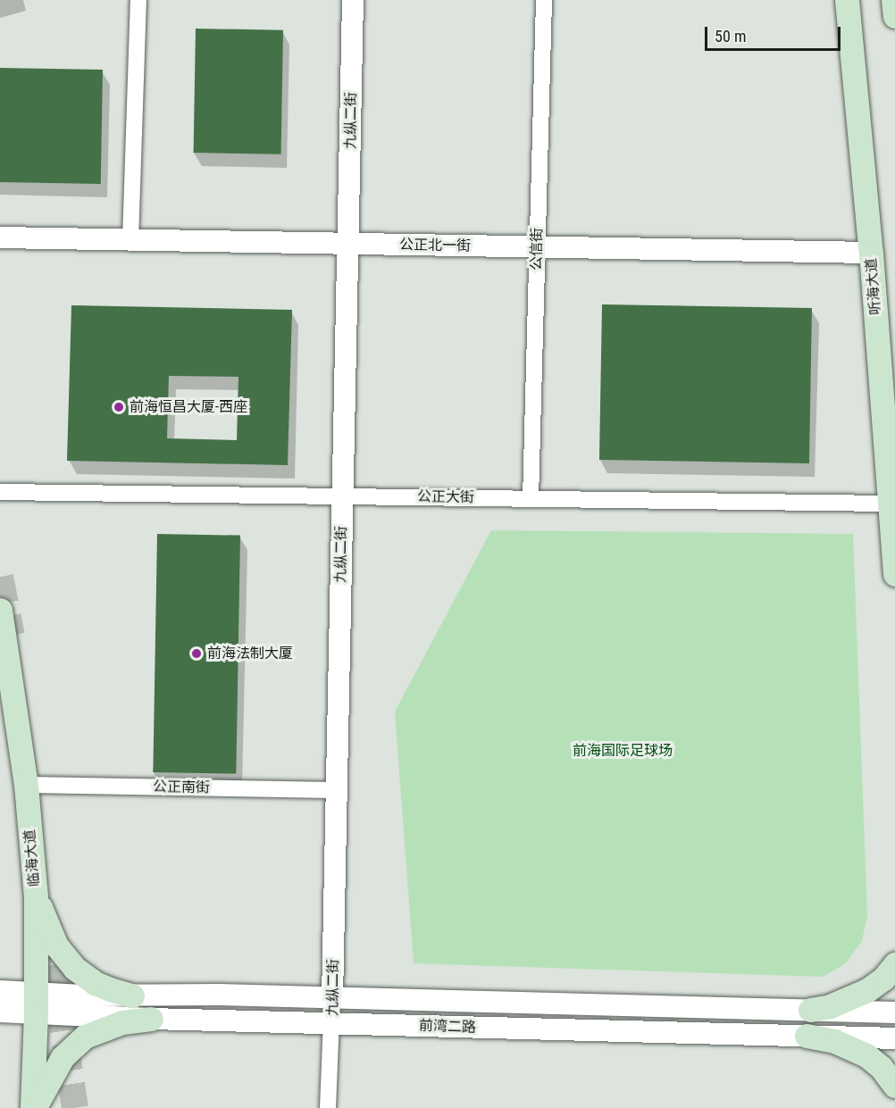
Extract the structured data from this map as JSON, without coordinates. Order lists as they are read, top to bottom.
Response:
{
  "streets": {
    "main road": ["听海大道", "临海大道"],
    "street": [
      "九纵二街",
      "公正北一街",
      "公信街",
      "公正大街",
      "公正南街",
      "前湾二路"
    ]
  },
  "crossings": [
    ["九纵二街", "公正北一街"],
    ["九纵二街", "公正大街"],
    ["九纵二街", "公正南街"],
    ["九纵二街", "前湾二路"],
    ["公正北一街", "公信街"],
    ["公正北一街", "听海大道"],
    ["公信街", "公正大街"],
    ["听海大道", "公正大街"],
    ["公正南街", "临海大道"],
    ["临海大道", "前湾二路"]
  ],
  "parks": ["前海国际足球场"],
  "places": ["前海恒昌大厦-西座", "前海法制大厦"],
  "scale_bar": "50 m"
}
